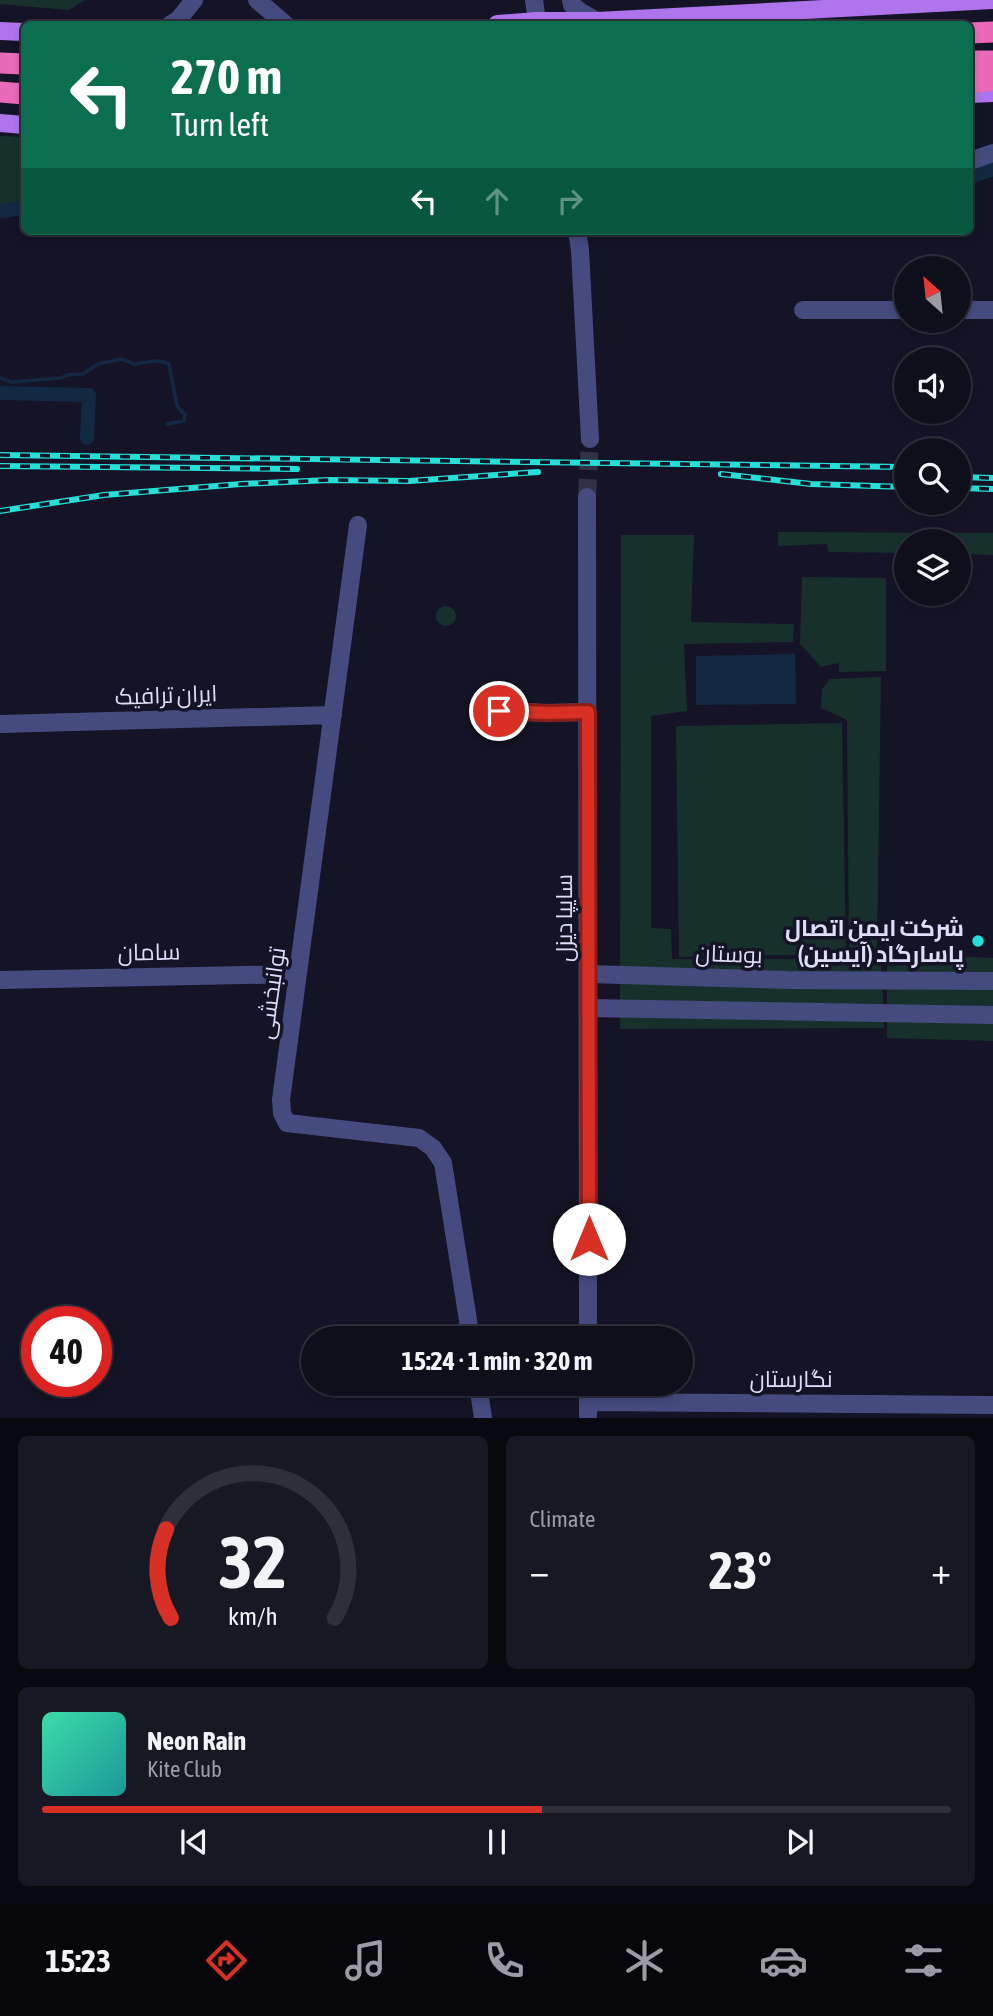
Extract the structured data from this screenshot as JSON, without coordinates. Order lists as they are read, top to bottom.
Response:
{
  "streets": {
    "street": [
      "ایران ترافیک",
      "سایپا دیزل",
      "سامان",
      "بوستان",
      "توانبخشی",
      "نگارستان"
    ]
  },
  "crossings": [
    ["ایران ترافیک", "توانبخشی"],
    ["سایپا دیزل", "بوستان"],
    ["سامان", "توانبخشی"]
  ],
  "places": ["شرکت ایمن اتصال پاسارگاد (آیسین)"],
  "north": "top left",
  "page": {
    "turn": ["270 m", "Turn left"],
    "limit": "40",
    "trip": "15:24 · 1 min · 320 m",
    "tile": "Climate",
    "heat": ["−", "23°", "+"],
    "song": ["Neon Rain", "Kite Club"],
    "tabs": "15:23",
    "gauge": ["32", "km/h"]
  }
}
